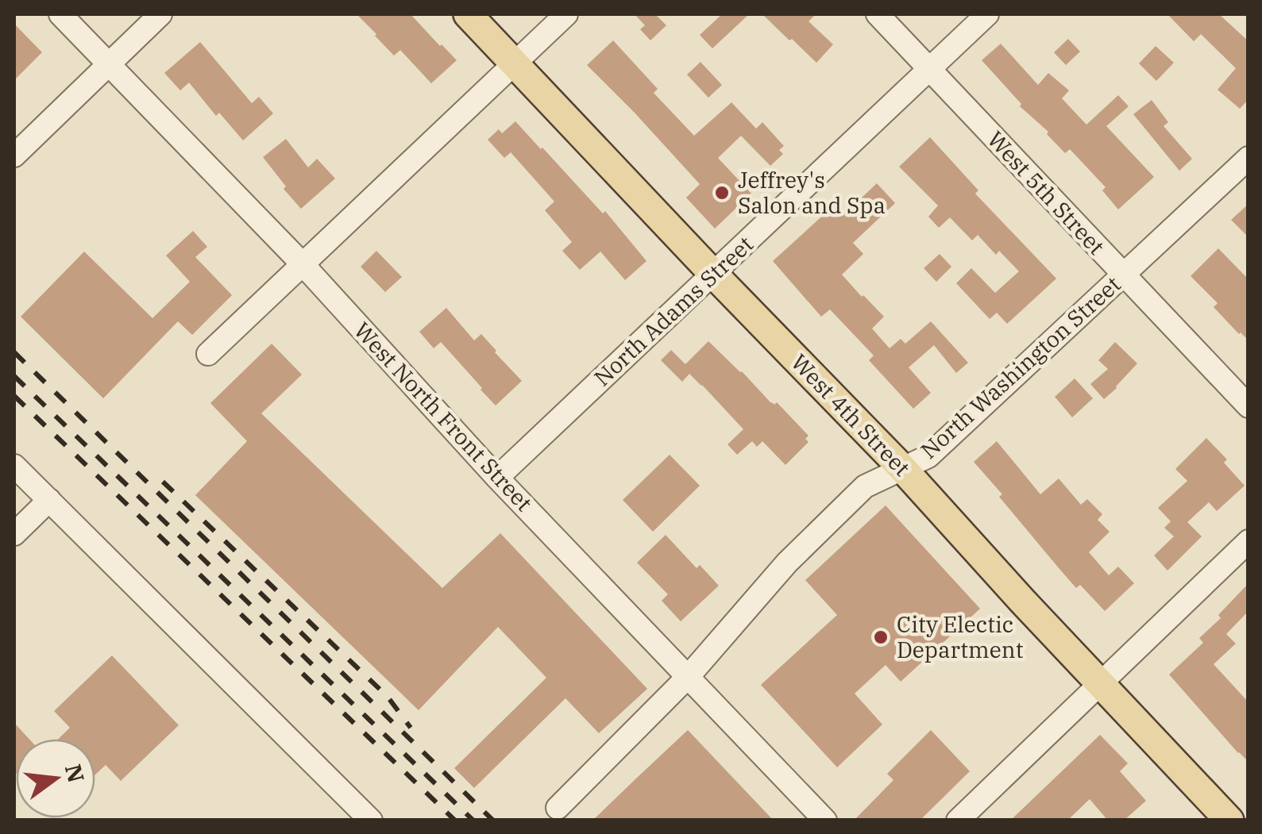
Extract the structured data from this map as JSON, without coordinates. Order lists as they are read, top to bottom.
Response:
{
  "streets": {
    "main road": ["West 4th Street"],
    "street": [
      "West 5th Street",
      "North Adams Street",
      "North Washington Street",
      "West North Front Street"
    ]
  },
  "crossings": [
    ["West 5th Street", "North Adams Street"],
    ["West 5th Street", "North Washington Street"],
    ["North Adams Street", "West 4th Street"],
    ["North Adams Street", "West North Front Street"],
    ["North Washington Street", "West 4th Street"],
    ["North Washington Street", "West North Front Street"]
  ],
  "places": ["Jeffrey's Salon and Spa", "City Electic Department"],
  "north": "right"
}
